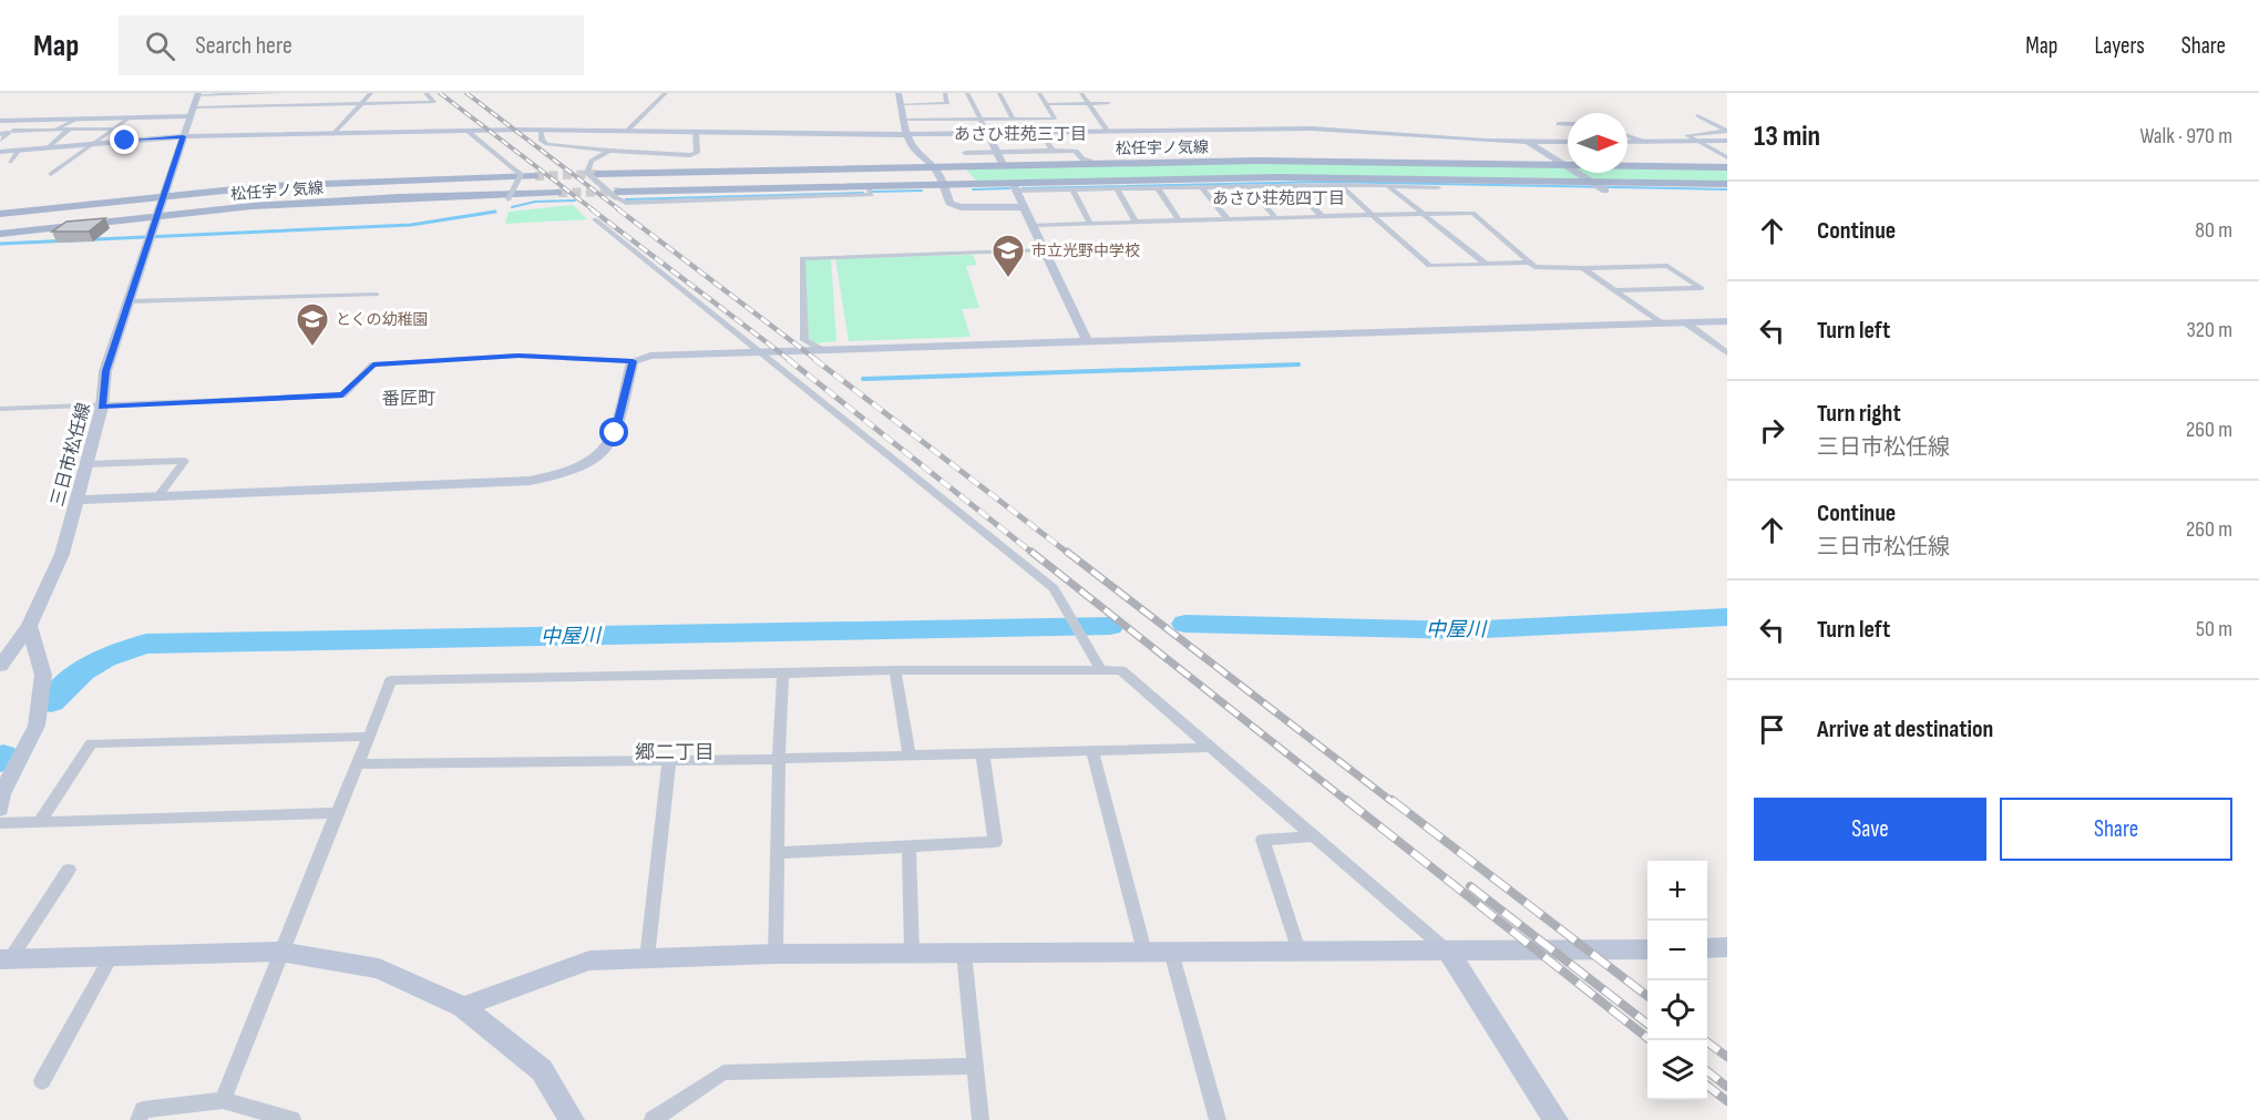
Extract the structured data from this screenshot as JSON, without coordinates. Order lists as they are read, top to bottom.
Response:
{
  "streets": {
    "main road": ["松任宇ノ気線"],
    "street": ["三日市松任線"]
  },
  "crossings": [
    ["松任宇ノ気線", "三日市松任線"]
  ],
  "districts": [
    "あさひ荘苑三丁目",
    "あさひ荘苑四丁目",
    "番匠町",
    "郷二丁目"
  ],
  "water": ["中屋川"],
  "places": {
    "school or university": ["市立光野中学校", "とくの幼稚園"]
  },
  "north": "right",
  "page": {
    "header": "Map",
    "search": "Search here",
    "nav": ["Map", "Layers", "Share"],
    "heading": ["13 min", "Walk · 970 m"],
    "list": [
      ["Continue", "80 m"],
      ["Turn left", "320 m"],
      ["Turn right", "三日市松任線", "260 m"],
      ["Continue", "三日市松任線", "260 m"],
      ["Turn left", "50 m"],
      "Arrive at destination"
    ],
    "buttons": ["Save", "Share"],
    "map_buttons": ["+", "−"]
  }
}
